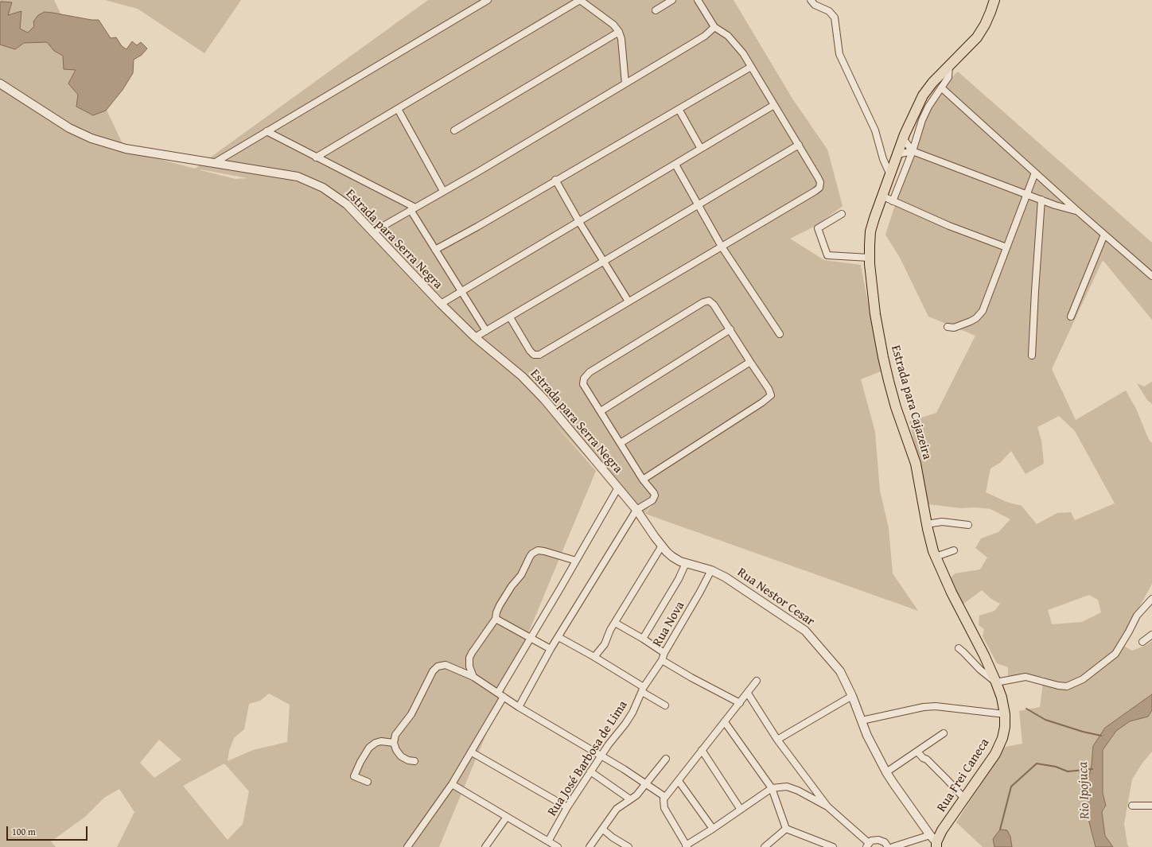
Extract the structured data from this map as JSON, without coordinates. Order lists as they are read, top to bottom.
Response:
{
  "streets": {
    "main road": ["Estrada para Cajazeira", "Rua Frei Caneca"],
    "street": [
      "Estrada para Serra Negra",
      "Rua Nestor Cesar",
      "Rua Nova",
      "Rua José Barbosa de Lima"
    ]
  },
  "crossings": [
    ["Estrada para Serra Negra", "Rua Nestor Cesar"],
    ["Estrada para Cajazeira", "Rua Frei Caneca"],
    ["Rua Nestor Cesar", "Rua Nova"],
    ["Rua Nestor Cesar", "Rua Frei Caneca"],
    ["Rua Nova", "Rua José Barbosa de Lima"]
  ],
  "water": ["Rio Ipojuca"],
  "scale_bar": "100 m"
}
